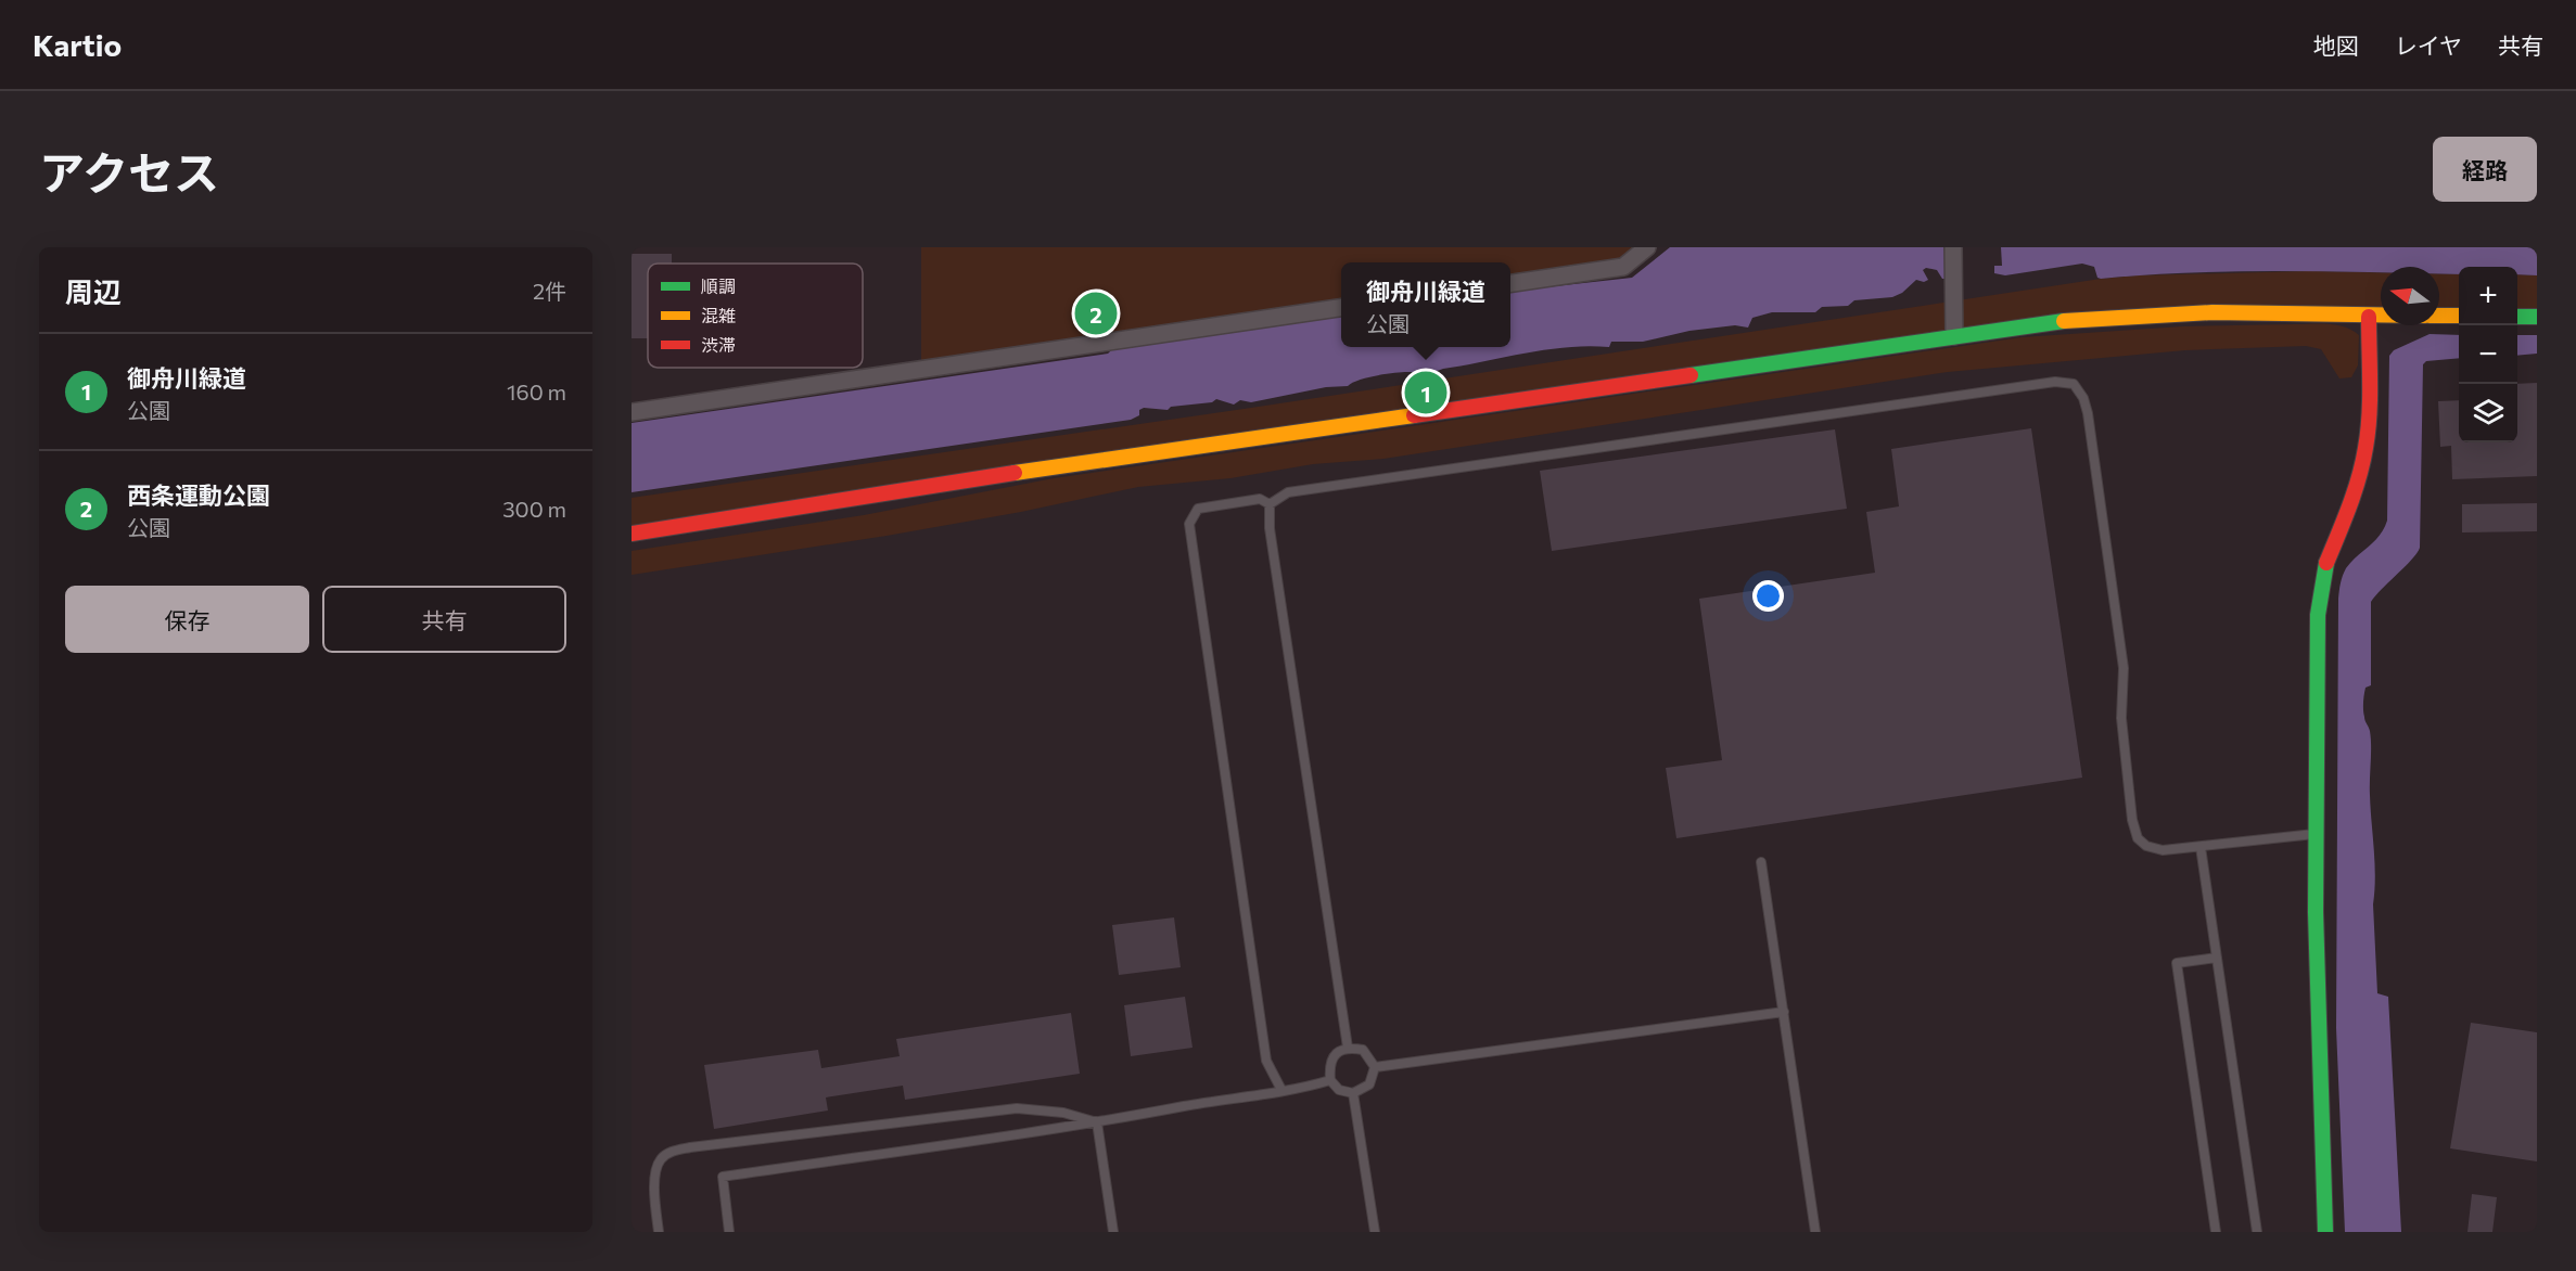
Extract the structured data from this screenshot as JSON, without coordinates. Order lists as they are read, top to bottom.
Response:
{
  "legend": ["順調", "混雑", "渋滞"],
  "north": "left",
  "page": {
    "header": "Kartio",
    "nav": ["地図", "レイヤ", "共有"],
    "title": "アクセス",
    "buttons": [
      "経路",
      ["保存", "共有"]
    ],
    "heading": ["周辺", "2件"],
    "popup": ["御舟川緑道", "公園"],
    "map_buttons": ["+", "−"],
    "pins": ["2", "1"],
    "list": [
      {
        "mark": "1",
        "name": "御舟川緑道",
        "note": "公園",
        "value": "160 m"
      },
      {
        "mark": "2",
        "name": "西条運動公園",
        "note": "公園",
        "value": "300 m"
      }
    ]
  }
}
